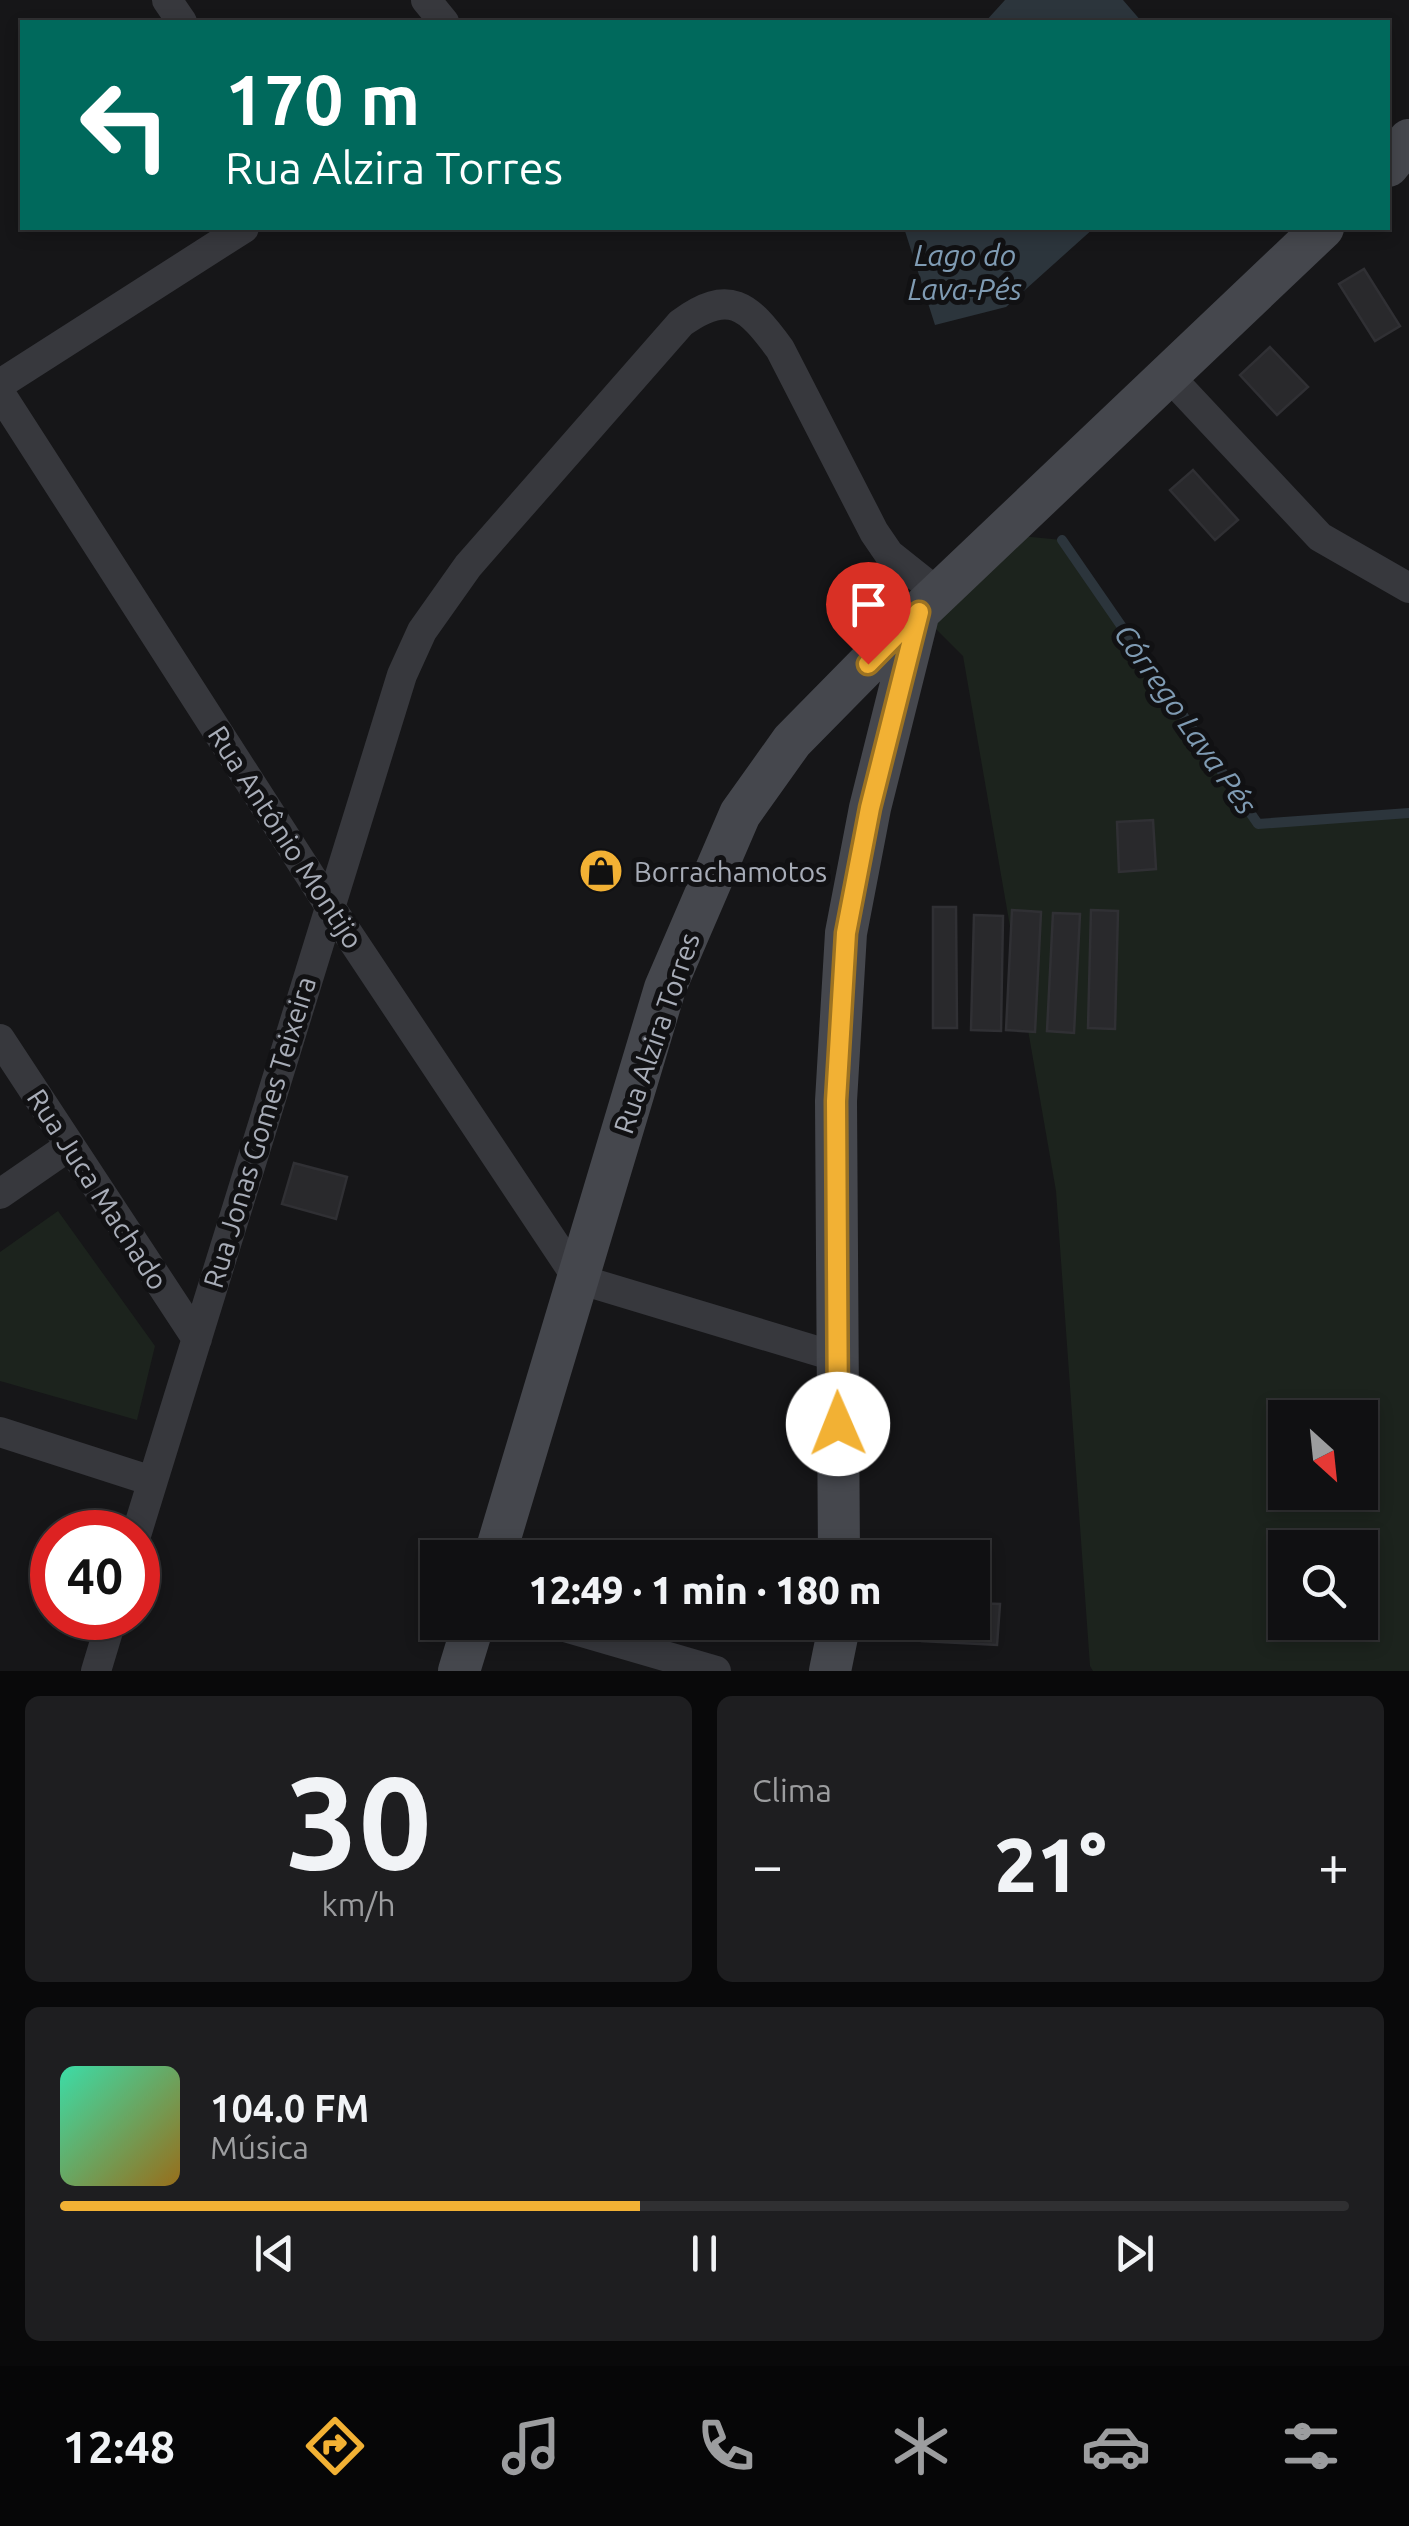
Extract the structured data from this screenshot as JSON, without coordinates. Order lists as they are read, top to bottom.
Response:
{
  "streets": {
    "main road": ["Rua Alzira Torres"],
    "street": ["Rua Antônio Montijo", "Rua Jonas Gomes Teixeira", "Rua Juca Machado"]
  },
  "crossings": [
    ["Rua Antônio Montijo", "Rua Alzira Torres"],
    ["Rua Antônio Montijo", "Rua Jonas Gomes Teixeira"],
    ["Rua Alzira Torres", "Rua Jonas Gomes Teixeira"],
    ["Rua Jonas Gomes Teixeira", "Rua Juca Machado"]
  ],
  "water": ["Lago do Lava-Pés", "Córrego Lava Pés"],
  "places": {
    "shop": ["Borrachamotos"]
  },
  "north": "bottom right",
  "page": {
    "turn": ["170 m", "Rua Alzira Torres"],
    "limit": "40",
    "trip": "12:49 · 1 min · 180 m",
    "tile": [
      ["30", "km/h"],
      "Clima"
    ],
    "heat": ["−", "21°", "+"],
    "song": ["104.0 FM", "Música"],
    "tabs": "12:48"
  }
}
